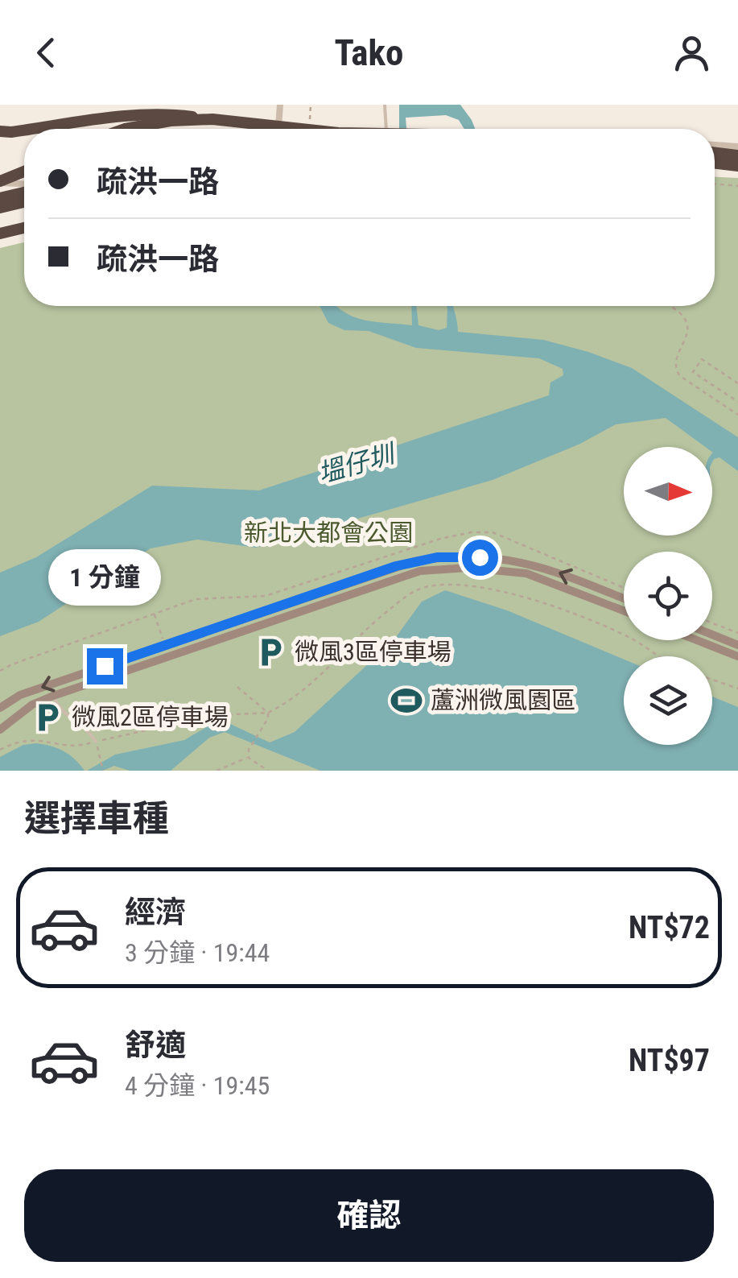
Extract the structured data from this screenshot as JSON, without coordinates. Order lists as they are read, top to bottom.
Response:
{
  "water": ["塭仔圳"],
  "parks": ["新北大都會公園"],
  "places": {
    "parking": ["微風3區停車場", "微風2區停車場"],
    "sports": ["蘆洲微風園區"]
  },
  "north": "right",
  "page": {
    "header": "Tako",
    "banner": ["疏洪一路", "疏洪一路"],
    "bubble": "1 分鐘",
    "heading": "選擇車種",
    "list": [
      {
        "name": "經濟",
        "note": "3 分鐘 · 19:44",
        "value": "NT$72"
      },
      {
        "name": "舒適",
        "note": "4 分鐘 · 19:45",
        "value": "NT$97"
      }
    ],
    "buttons": "確認"
  }
}
